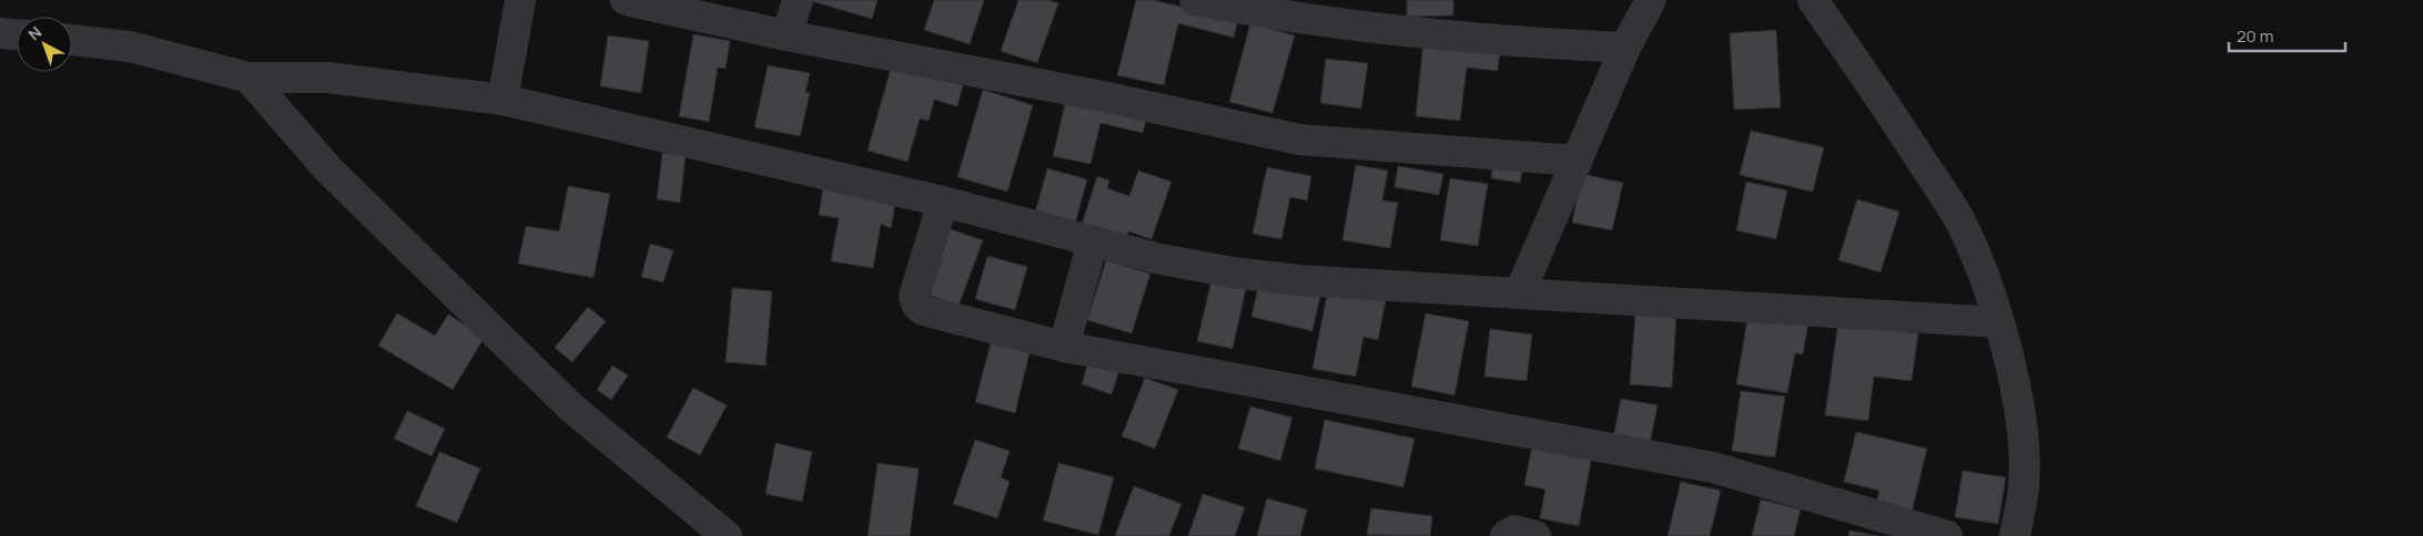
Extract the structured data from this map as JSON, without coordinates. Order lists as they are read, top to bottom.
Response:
{
  "scale_bar": "20 m",
  "north": "top left"
}
